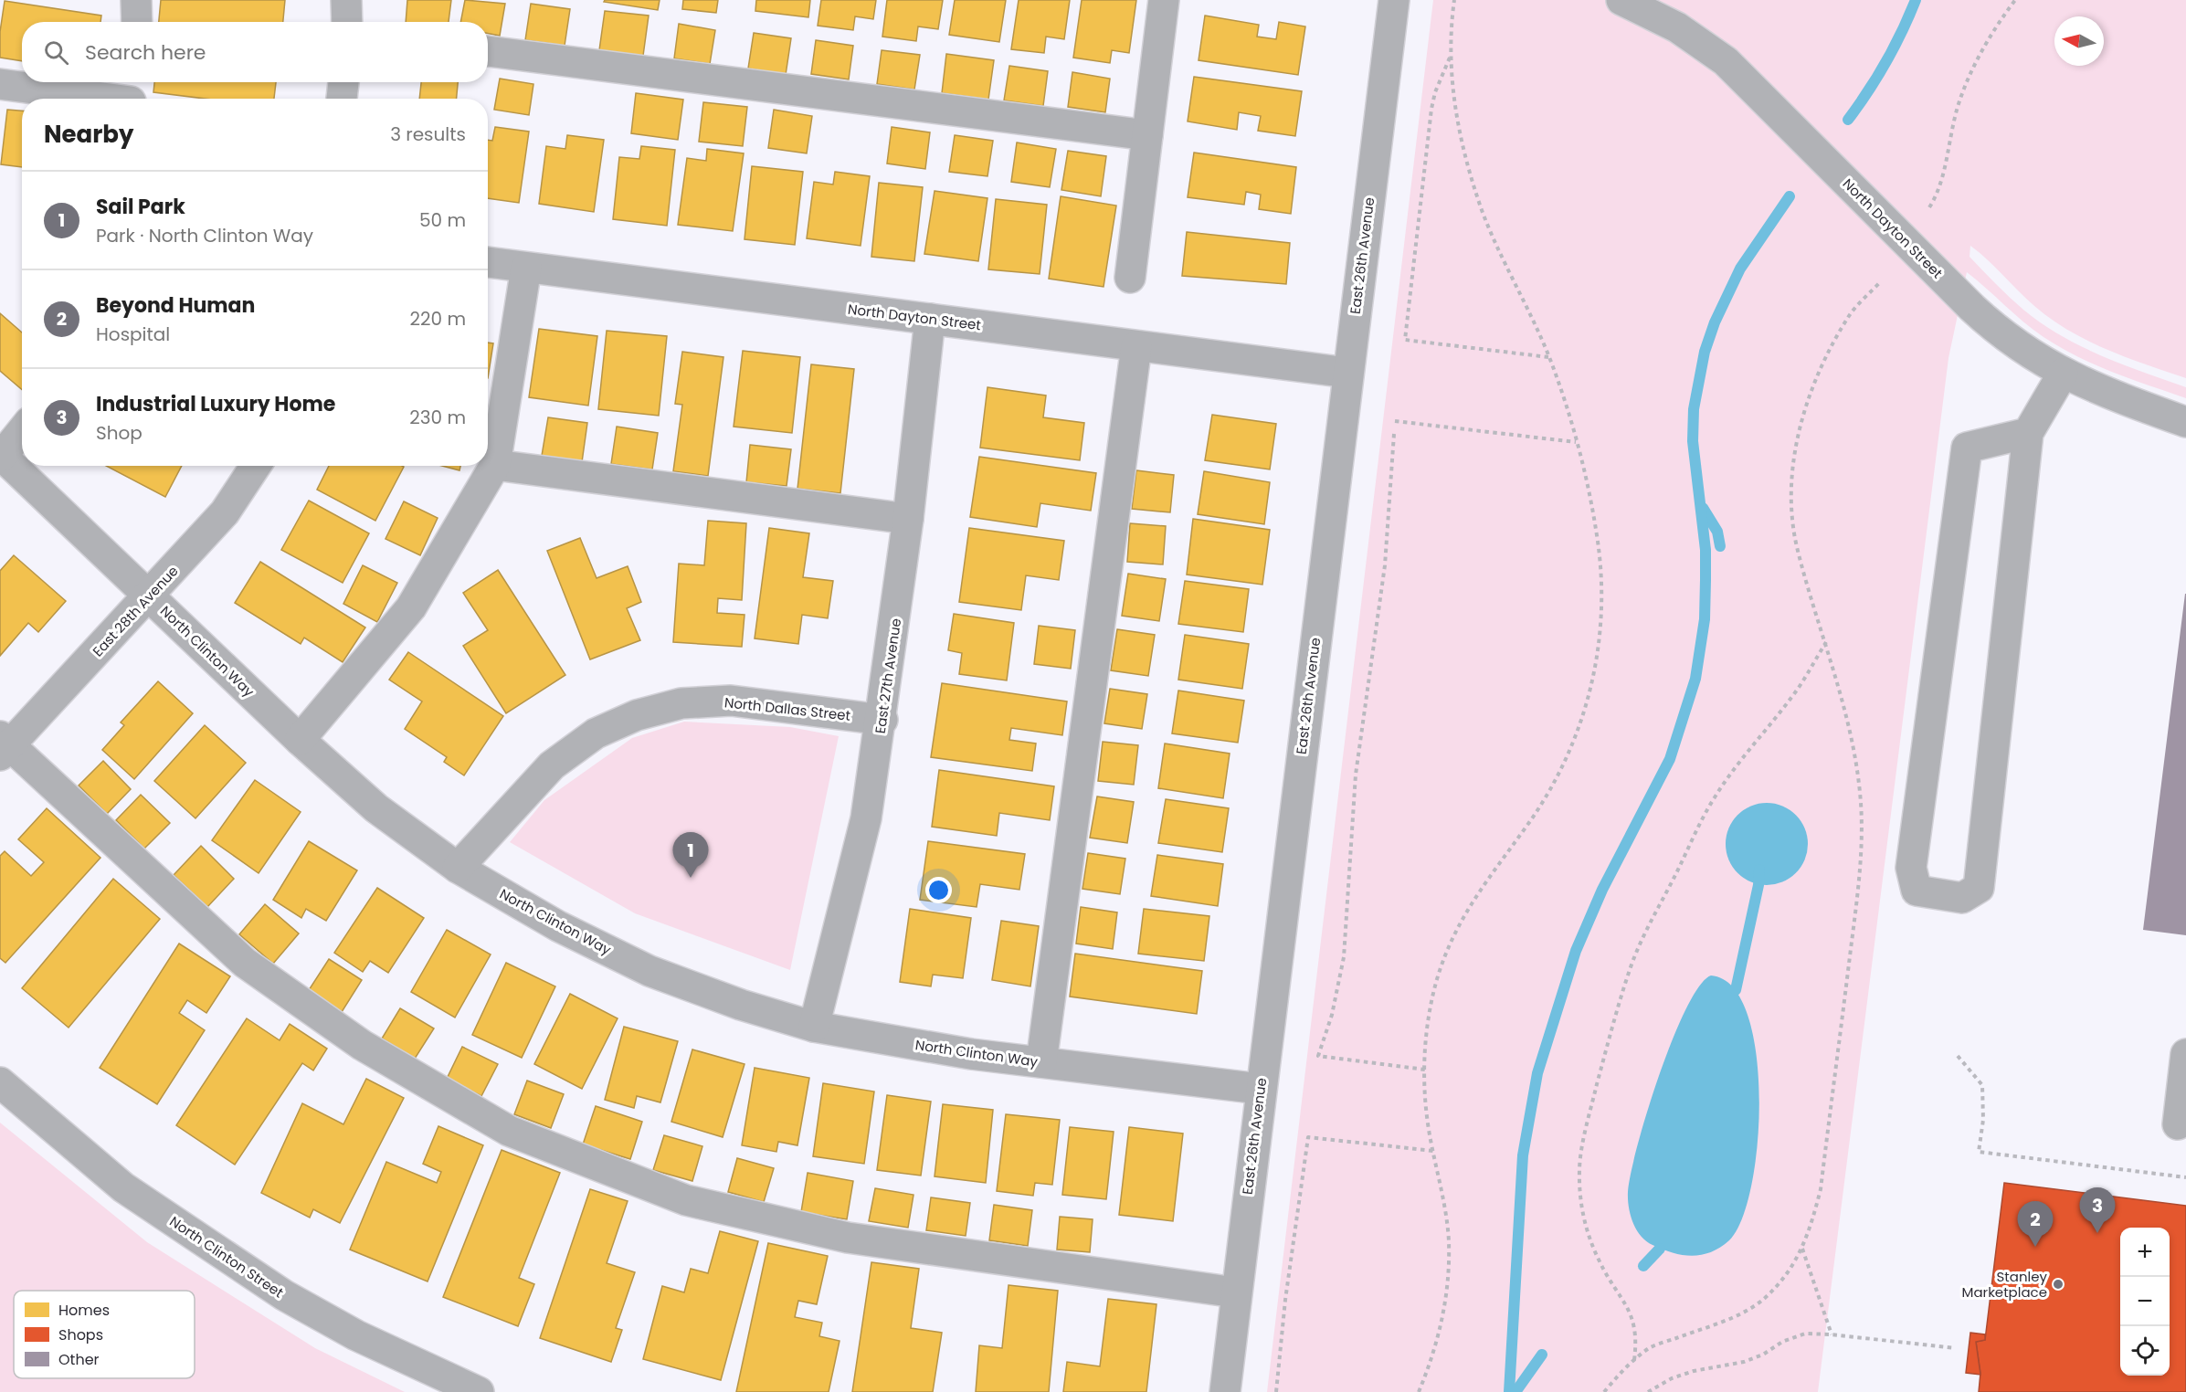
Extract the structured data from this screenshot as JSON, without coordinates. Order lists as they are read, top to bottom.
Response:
{
  "streets": {
    "street": [
      "North Dayton Street",
      "East 26th Avenue",
      "East 28th Avenue",
      "North Clinton Way",
      "East 27th Avenue",
      "North Dallas Street",
      "North Clinton Street"
    ]
  },
  "crossings": [
    ["North Dayton Street", "East 26th Avenue"],
    ["North Dayton Street", "East 27th Avenue"],
    ["East 26th Avenue", "North Clinton Way"],
    ["East 28th Avenue", "North Clinton Way"],
    ["North Clinton Way", "East 27th Avenue"],
    ["North Clinton Way", "North Dallas Street"],
    ["East 27th Avenue", "North Dallas Street"]
  ],
  "places": ["Stanley Marketplace"],
  "legend": ["Homes", "Shops", "Other"],
  "north": "left",
  "page": {
    "search": "Search here",
    "heading": ["Nearby", "3 results"],
    "list": [
      {
        "mark": "1",
        "name": "Sail Park",
        "note": "Park · North Clinton Way",
        "value": "50 m"
      },
      {
        "mark": "2",
        "name": "Beyond Human",
        "note": "Hospital",
        "value": "220 m"
      },
      {
        "mark": "3",
        "name": "Industrial Luxury Home",
        "note": "Shop",
        "value": "230 m"
      }
    ],
    "pins": ["1", "3", "2"],
    "map_buttons": ["+", "−"]
  }
}
